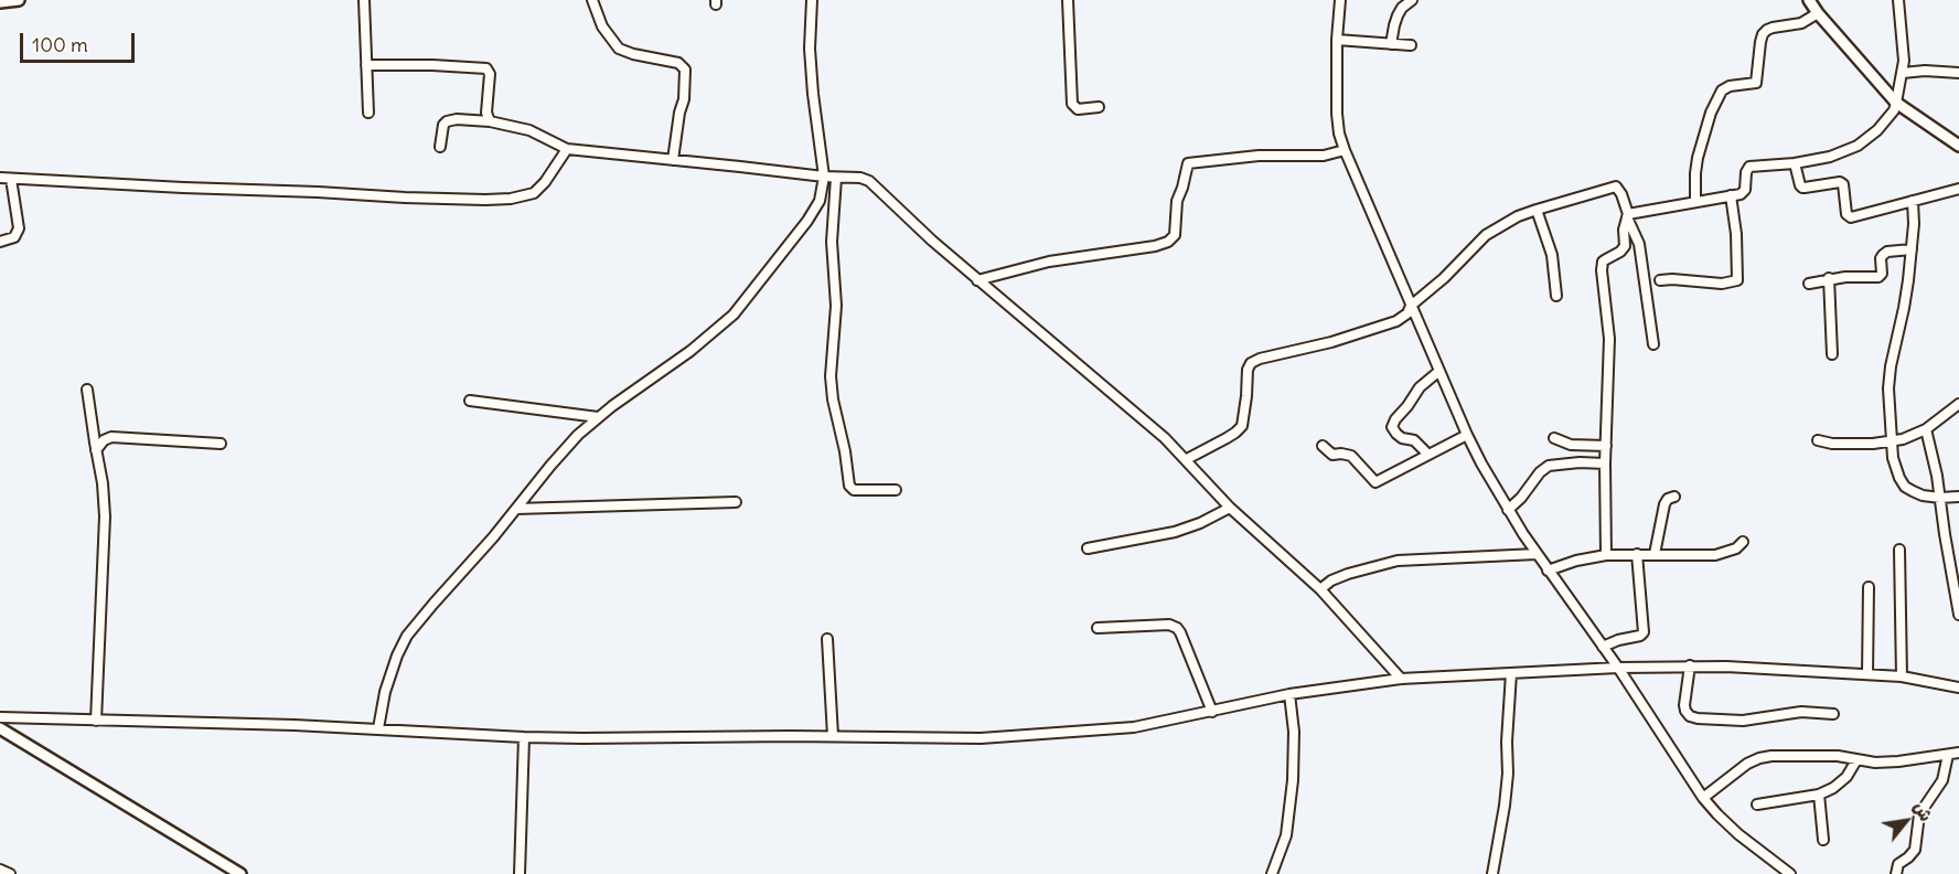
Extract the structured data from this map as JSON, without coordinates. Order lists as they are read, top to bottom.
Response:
{
  "scale_bar": "100 m",
  "north": "top right"
}
